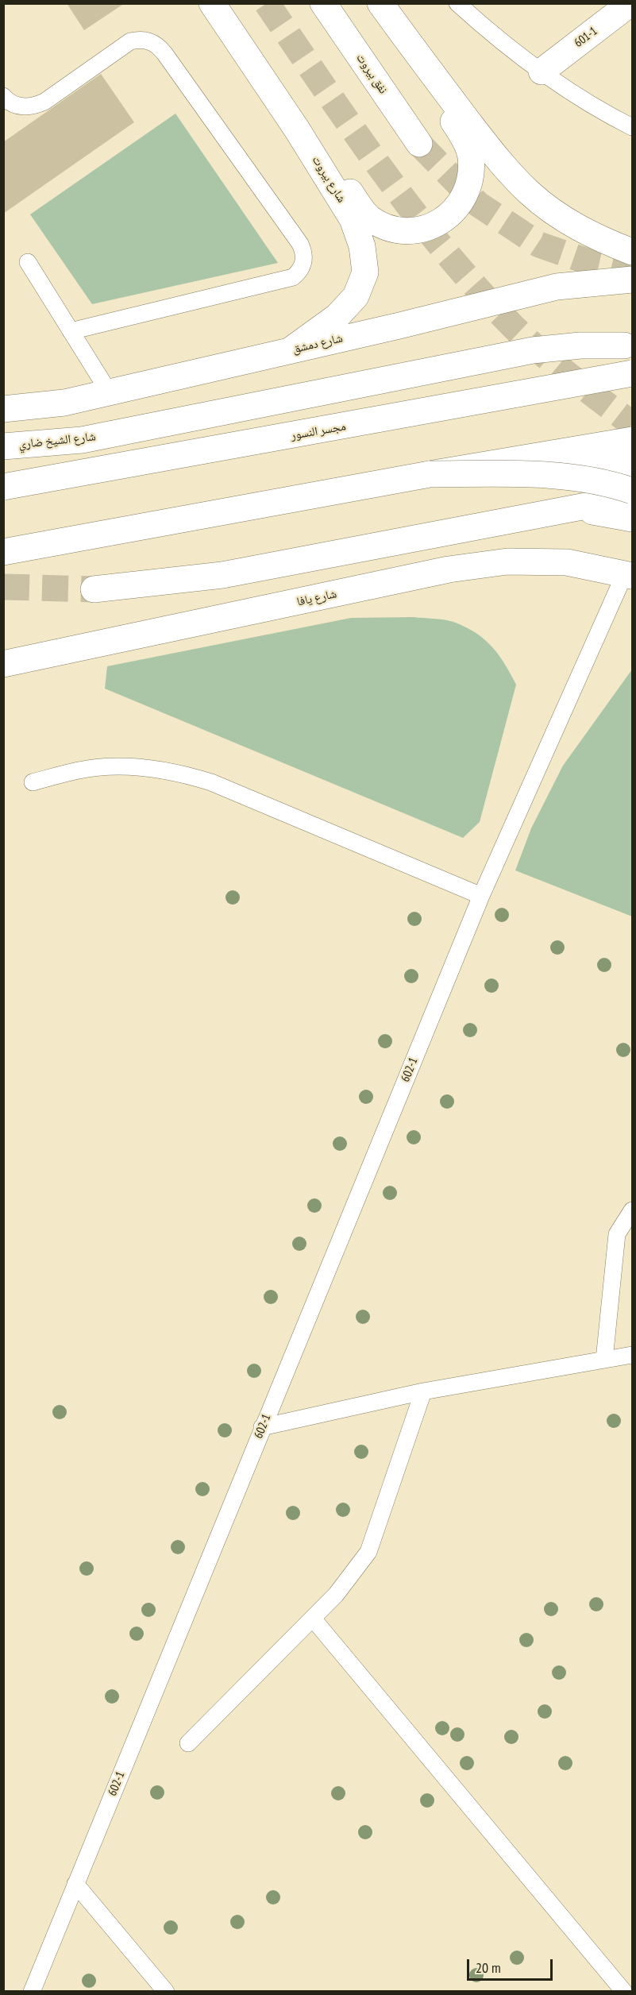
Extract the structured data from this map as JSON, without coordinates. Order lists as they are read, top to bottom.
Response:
{
  "streets": {
    "main road": [
      "601-1",
      "نفق بيروت",
      "شارع بيروت",
      "شارع دمشق",
      "مجسر النسور",
      "شارع الشيخ ضاري",
      "شارع يافا"
    ],
    "lane": ["602-1"]
  },
  "crossings": [
    ["شارع بيروت", "شارع دمشق"],
    ["شارع يافا", "602-1"]
  ],
  "scale_bar": "20 m"
}
